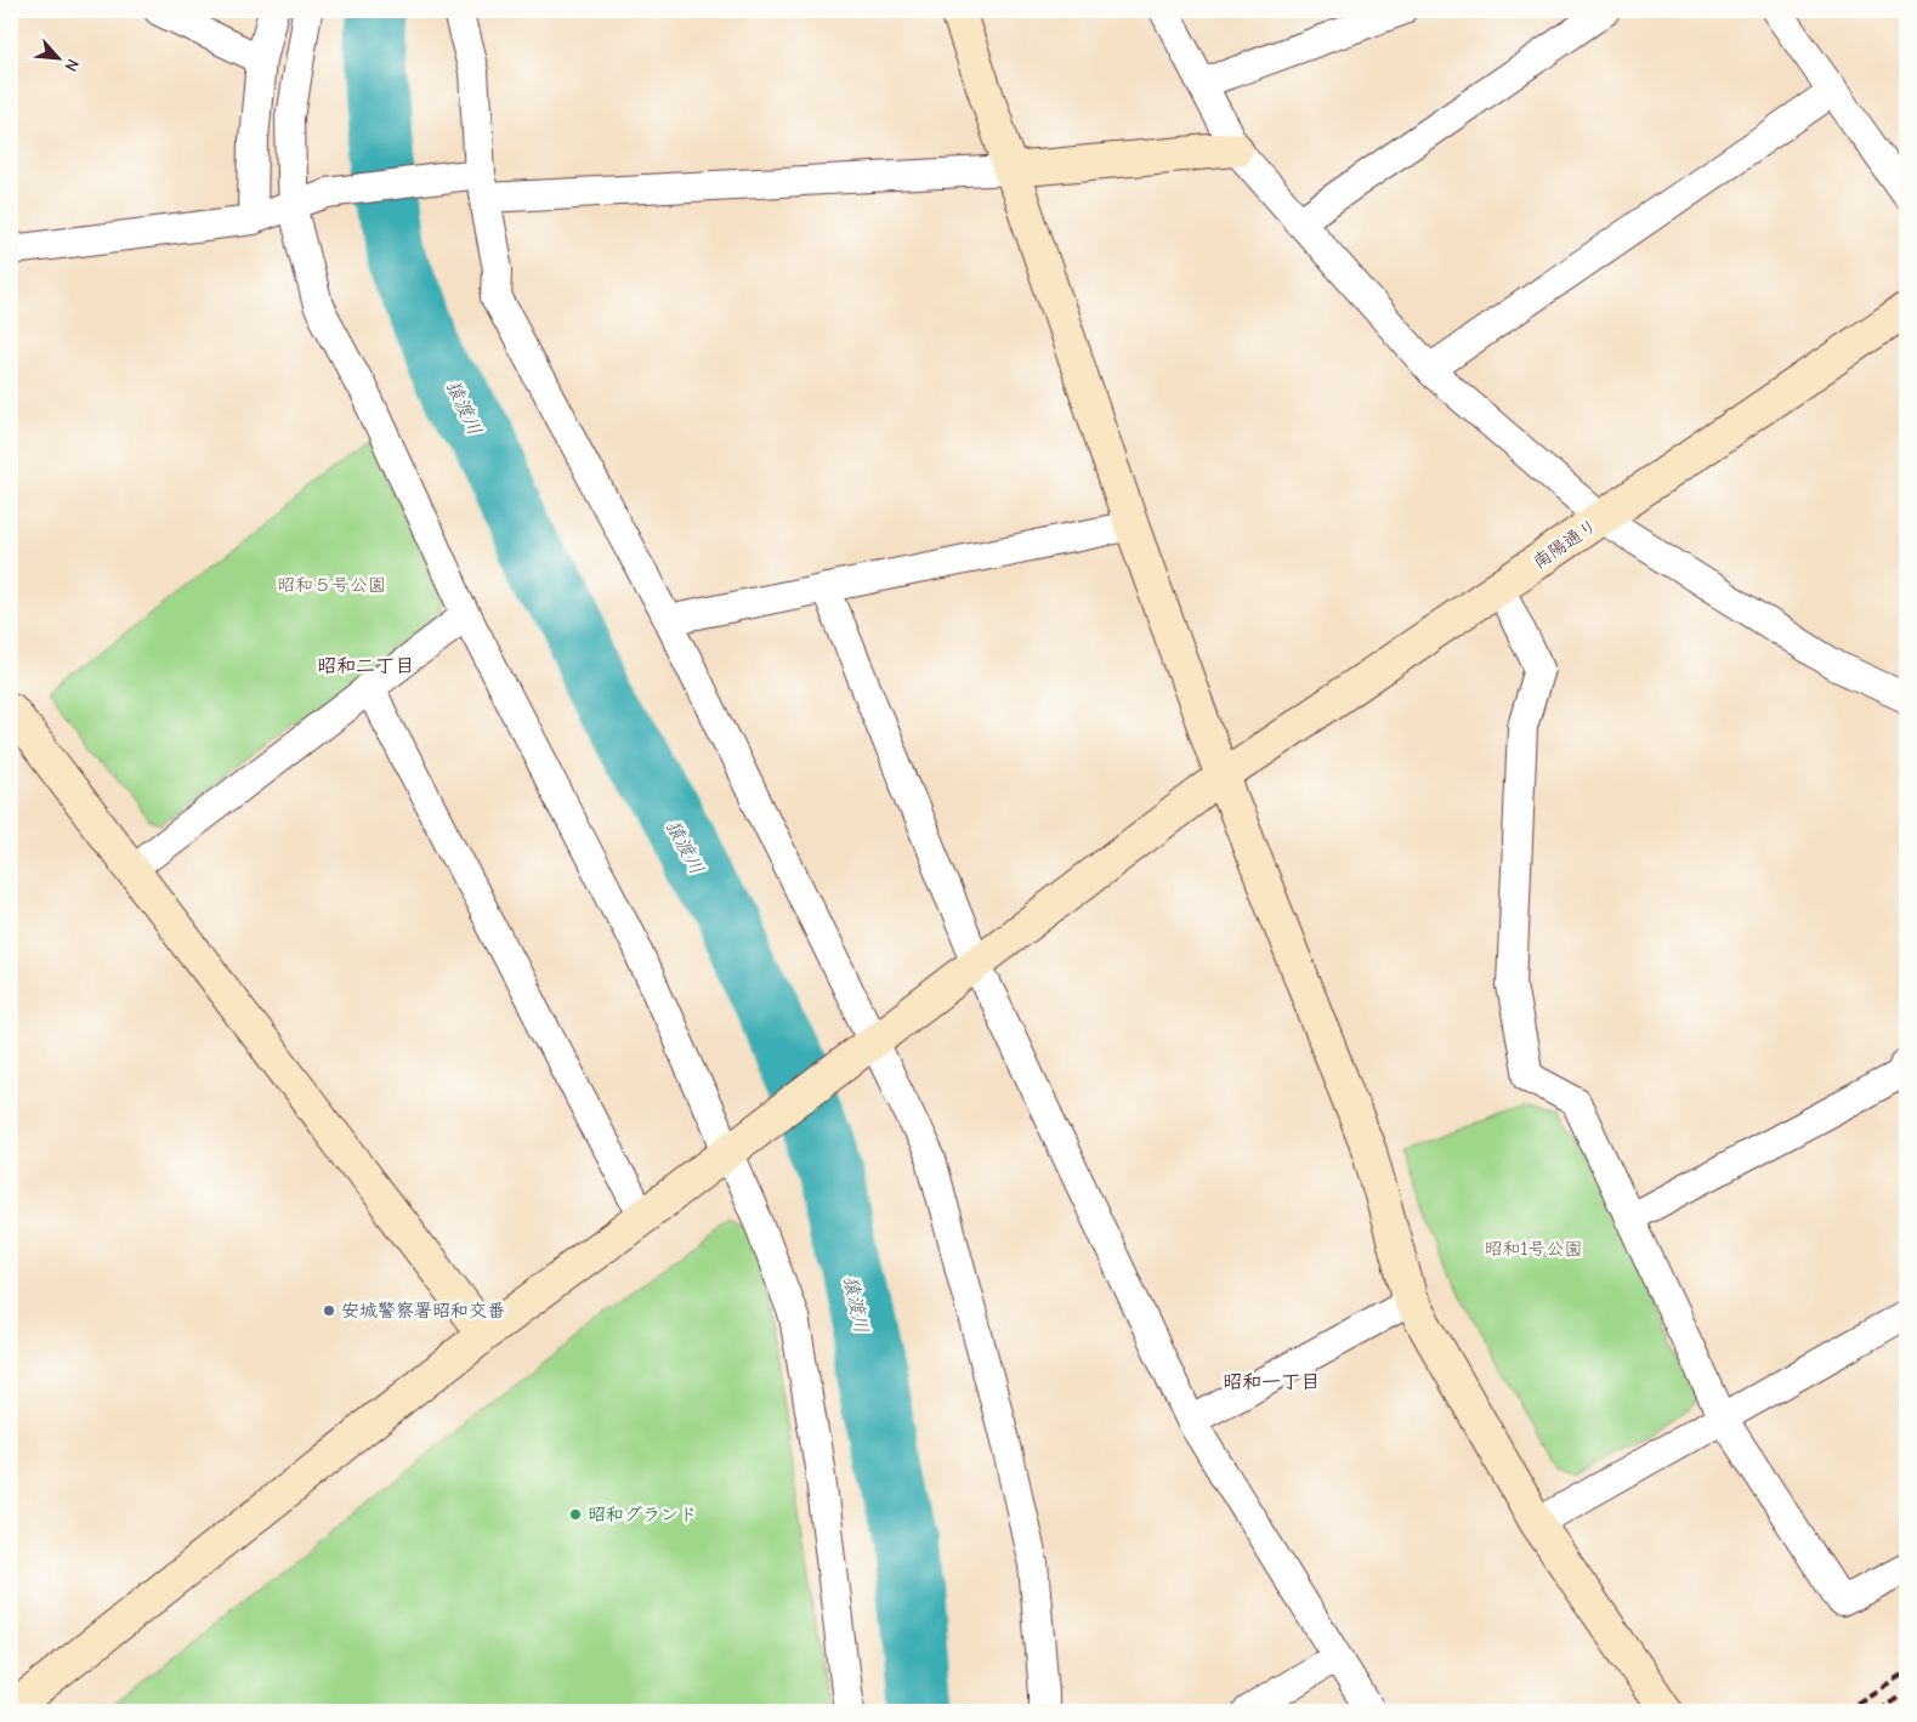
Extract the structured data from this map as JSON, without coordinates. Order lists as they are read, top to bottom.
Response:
{
  "streets": {
    "street": ["南陽通り"]
  },
  "districts": ["昭和二丁目", "昭和一丁目"],
  "water": ["猿渡川"],
  "parks": ["昭和５号公園", "昭和1号公園"],
  "places": ["安城警察署昭和交番", "昭和グランド"],
  "north": "bottom right"
}
